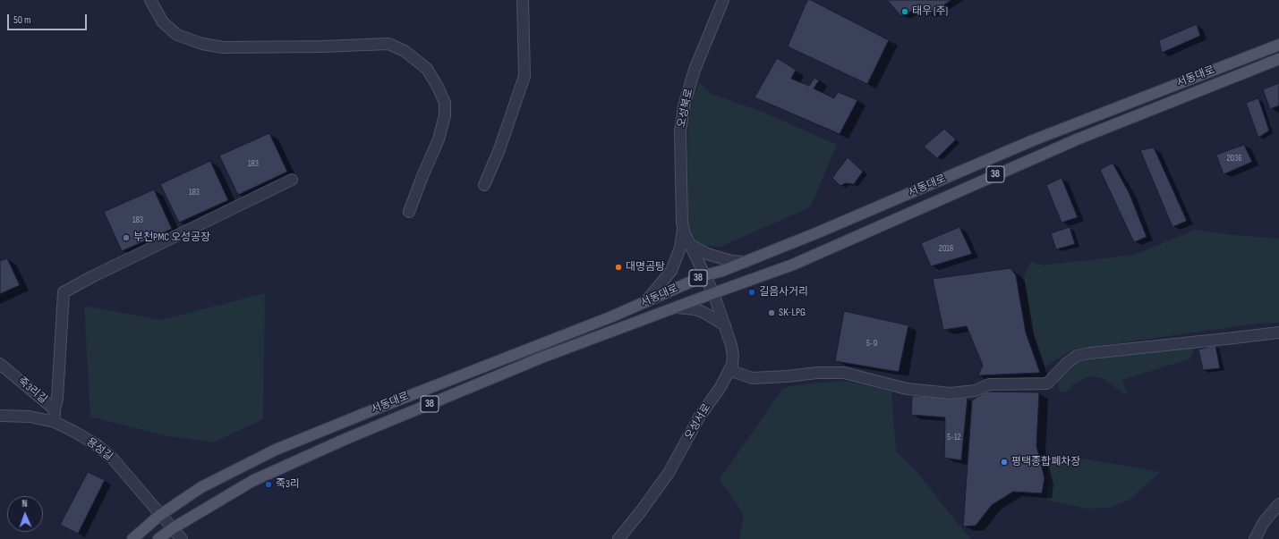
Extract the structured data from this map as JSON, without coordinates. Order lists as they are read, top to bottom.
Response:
{
  "streets": {
    "main road": ["서동대로", "38"],
    "street": [
      "오성북로",
      "죽3리길",
      "오성서로",
      "용성길"
    ]
  },
  "crossings": [
    ["서동대로", "오성서로"],
    ["서동대로", "용성길"],
    ["오성북로", "오성서로"],
    ["죽3리길", "용성길"]
  ],
  "places": [
    "태우 (주)",
    "부천PMC 오성공장",
    "대명곰탕",
    "길음사거리",
    "SK-LPG",
    "평택종합폐차장",
    "죽3리"
  ],
  "house_numbers": [
    "2036",
    "183",
    "183",
    "183",
    "2018",
    "5-9",
    "5-12"
  ],
  "scale_bar": "50 m",
  "north": "top"
}
